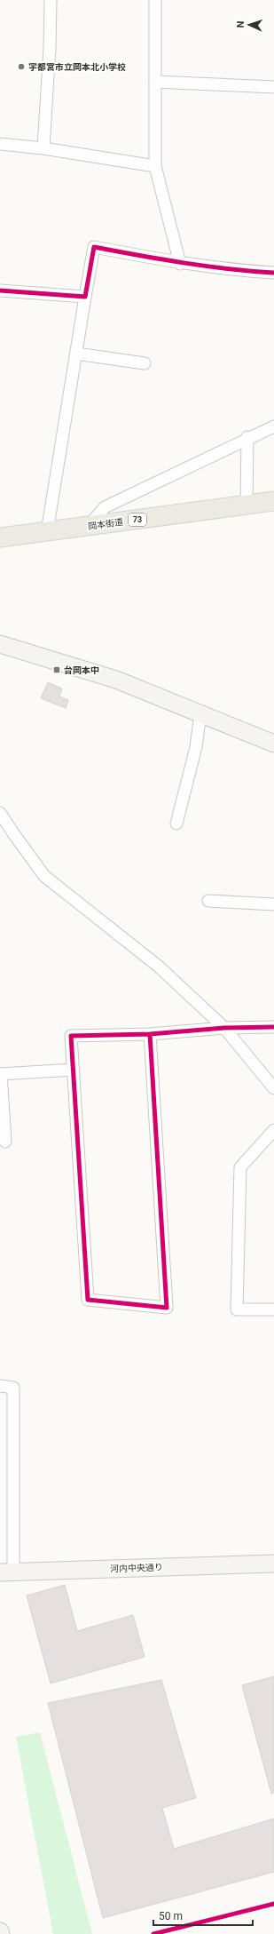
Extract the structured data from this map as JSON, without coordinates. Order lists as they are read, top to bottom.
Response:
{
  "streets": {
    "main road": ["73", "岡本街道"],
    "street": ["河内中央通り"]
  },
  "places": {
    "other": ["宇都宮市立岡本北小学校"],
    "transit": ["台岡本中"]
  },
  "scale_bar": "50 m",
  "north": "left"
}
